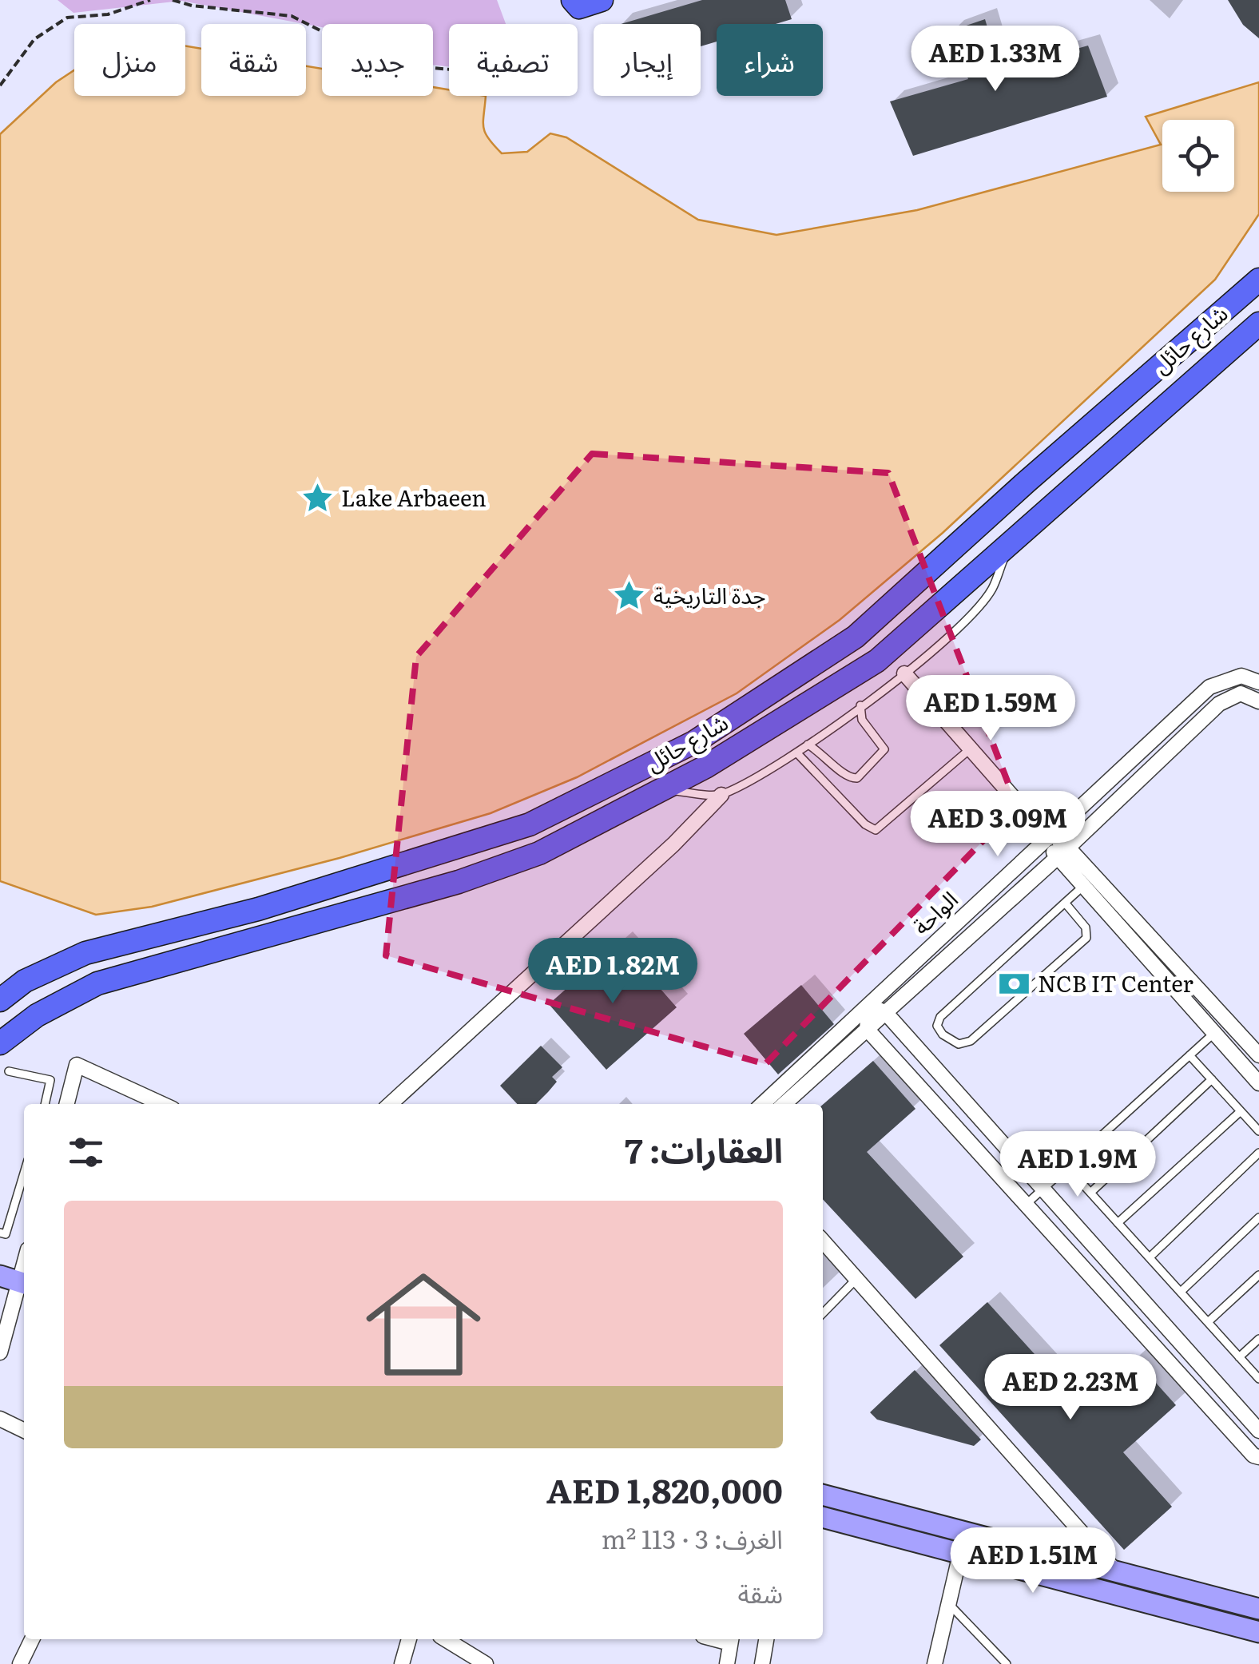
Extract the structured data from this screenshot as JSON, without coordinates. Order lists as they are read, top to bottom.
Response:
{
  "streets": {
    "main road": ["شارع حائل"],
    "street": ["الواحة"]
  },
  "places": {
    "place": ["Lake Arbaeen", "جدة التاريخية"],
    "bank": ["NCB IT Center"]
  },
  "page": {
    "chip": [
      "شراء",
      "إيجار",
      "تصفية",
      "جديد",
      "شقة",
      "منزل"
    ],
    "price": [
      "AED 1.33M",
      "AED 1.59M",
      "AED 3.09M",
      "AED 1.82M",
      "AED 1.9M",
      "AED 2.23M",
      "AED 1.51M"
    ],
    "heading": "العقارات: 7",
    "list": [
      {
        "name": "AED 1,820,000",
        "note": "الغرف: 3 · 113 m² · شقة"
      }
    ]
  }
}
